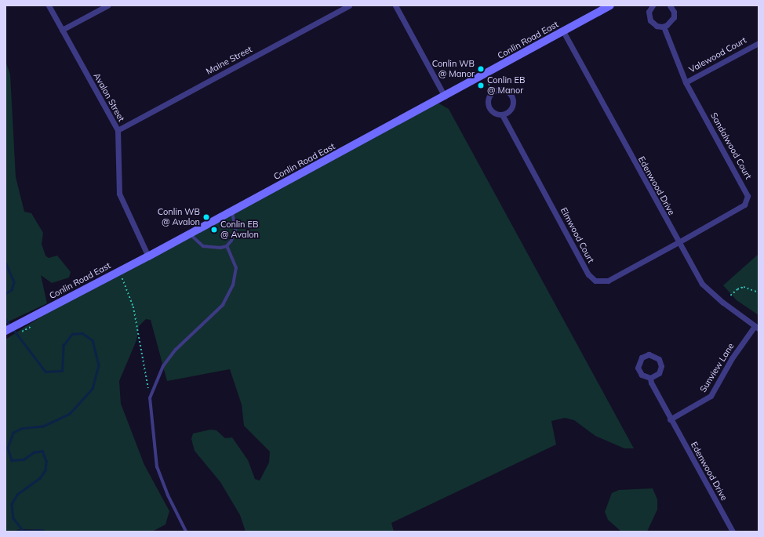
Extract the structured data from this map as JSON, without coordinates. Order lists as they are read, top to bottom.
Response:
{
  "streets": {
    "street": [
      "Conlin Road East",
      "Valewood Court",
      "Maine Street",
      "Avalon Street",
      "Sandalwood Court",
      "Edenwood Drive",
      "Elmwood Court",
      "Sunview Lane"
    ]
  },
  "crossings": [
    ["Conlin Road East", "Avalon Street"],
    ["Conlin Road East", "Edenwood Drive"],
    ["Valewood Court", "Sandalwood Court"],
    ["Maine Street", "Avalon Street"],
    ["Sandalwood Court", "Edenwood Drive"],
    ["Sandalwood Court", "Elmwood Court"],
    ["Edenwood Drive", "Elmwood Court"],
    ["Edenwood Drive", "Sunview Lane"]
  ],
  "places": [
    "Conlin WB @ Manor",
    "Conlin EB @ Manor",
    "Conlin WB @ Avalon",
    "Conlin EB @ Avalon"
  ]
}
